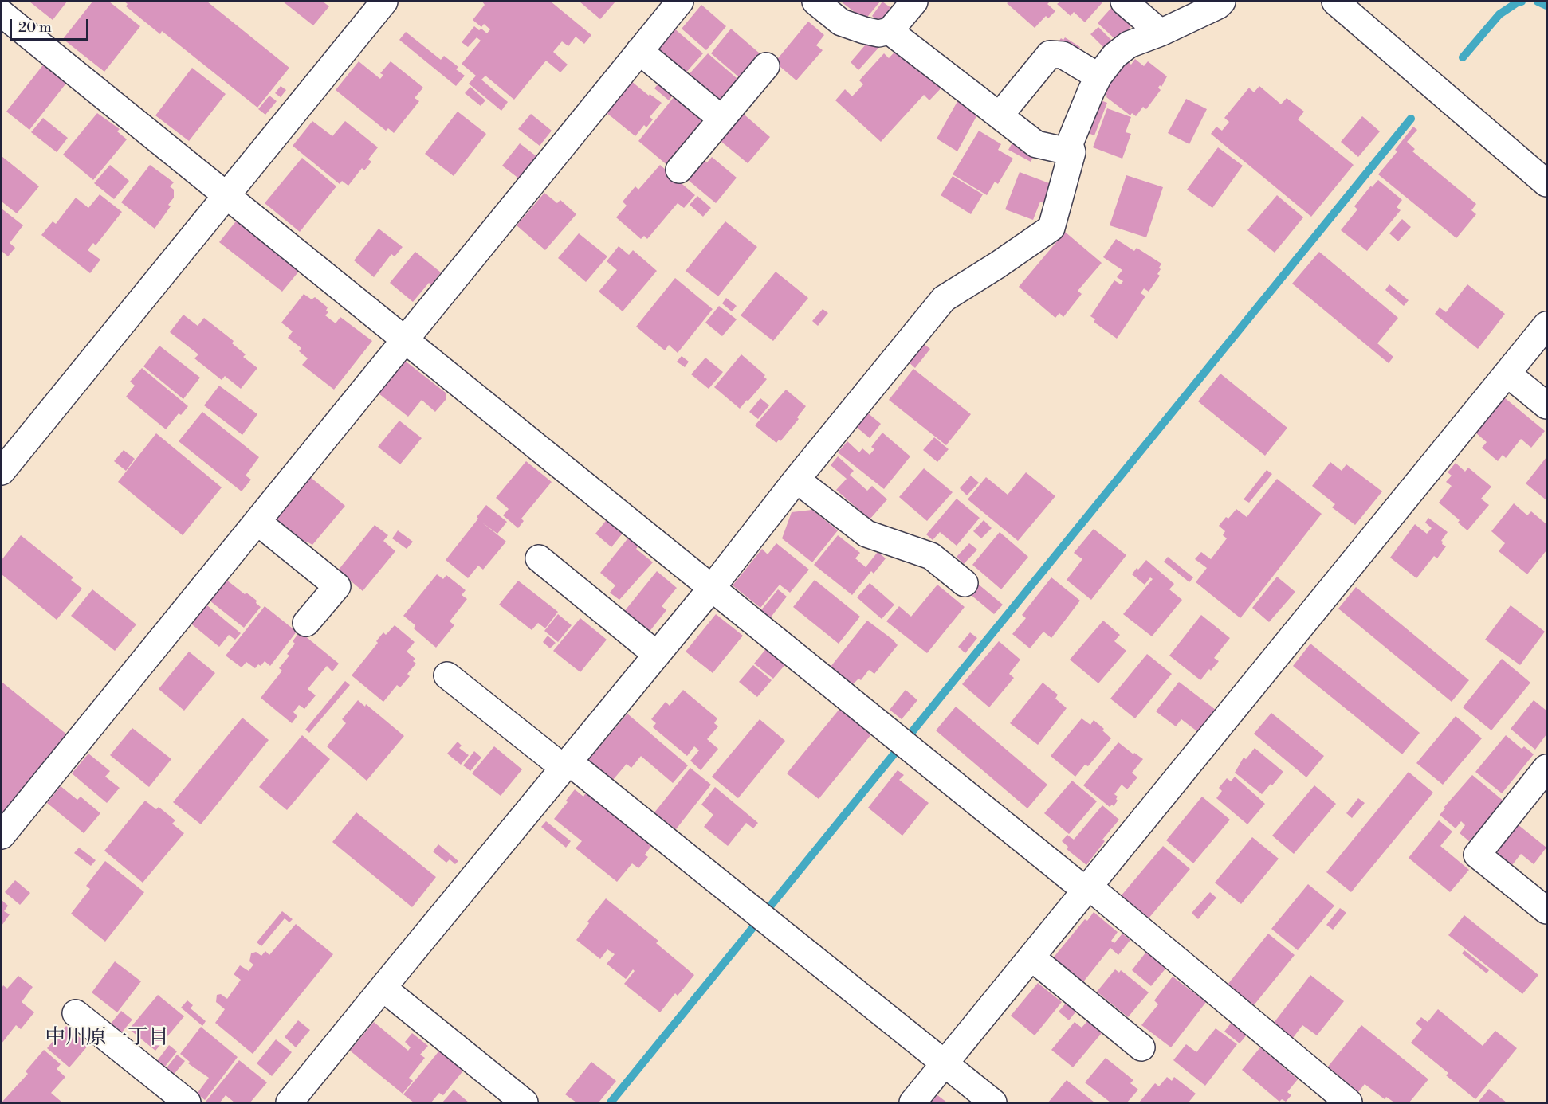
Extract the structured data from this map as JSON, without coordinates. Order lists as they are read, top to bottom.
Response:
{
  "districts": ["中川原一丁目"],
  "scale_bar": "20 m"
}
